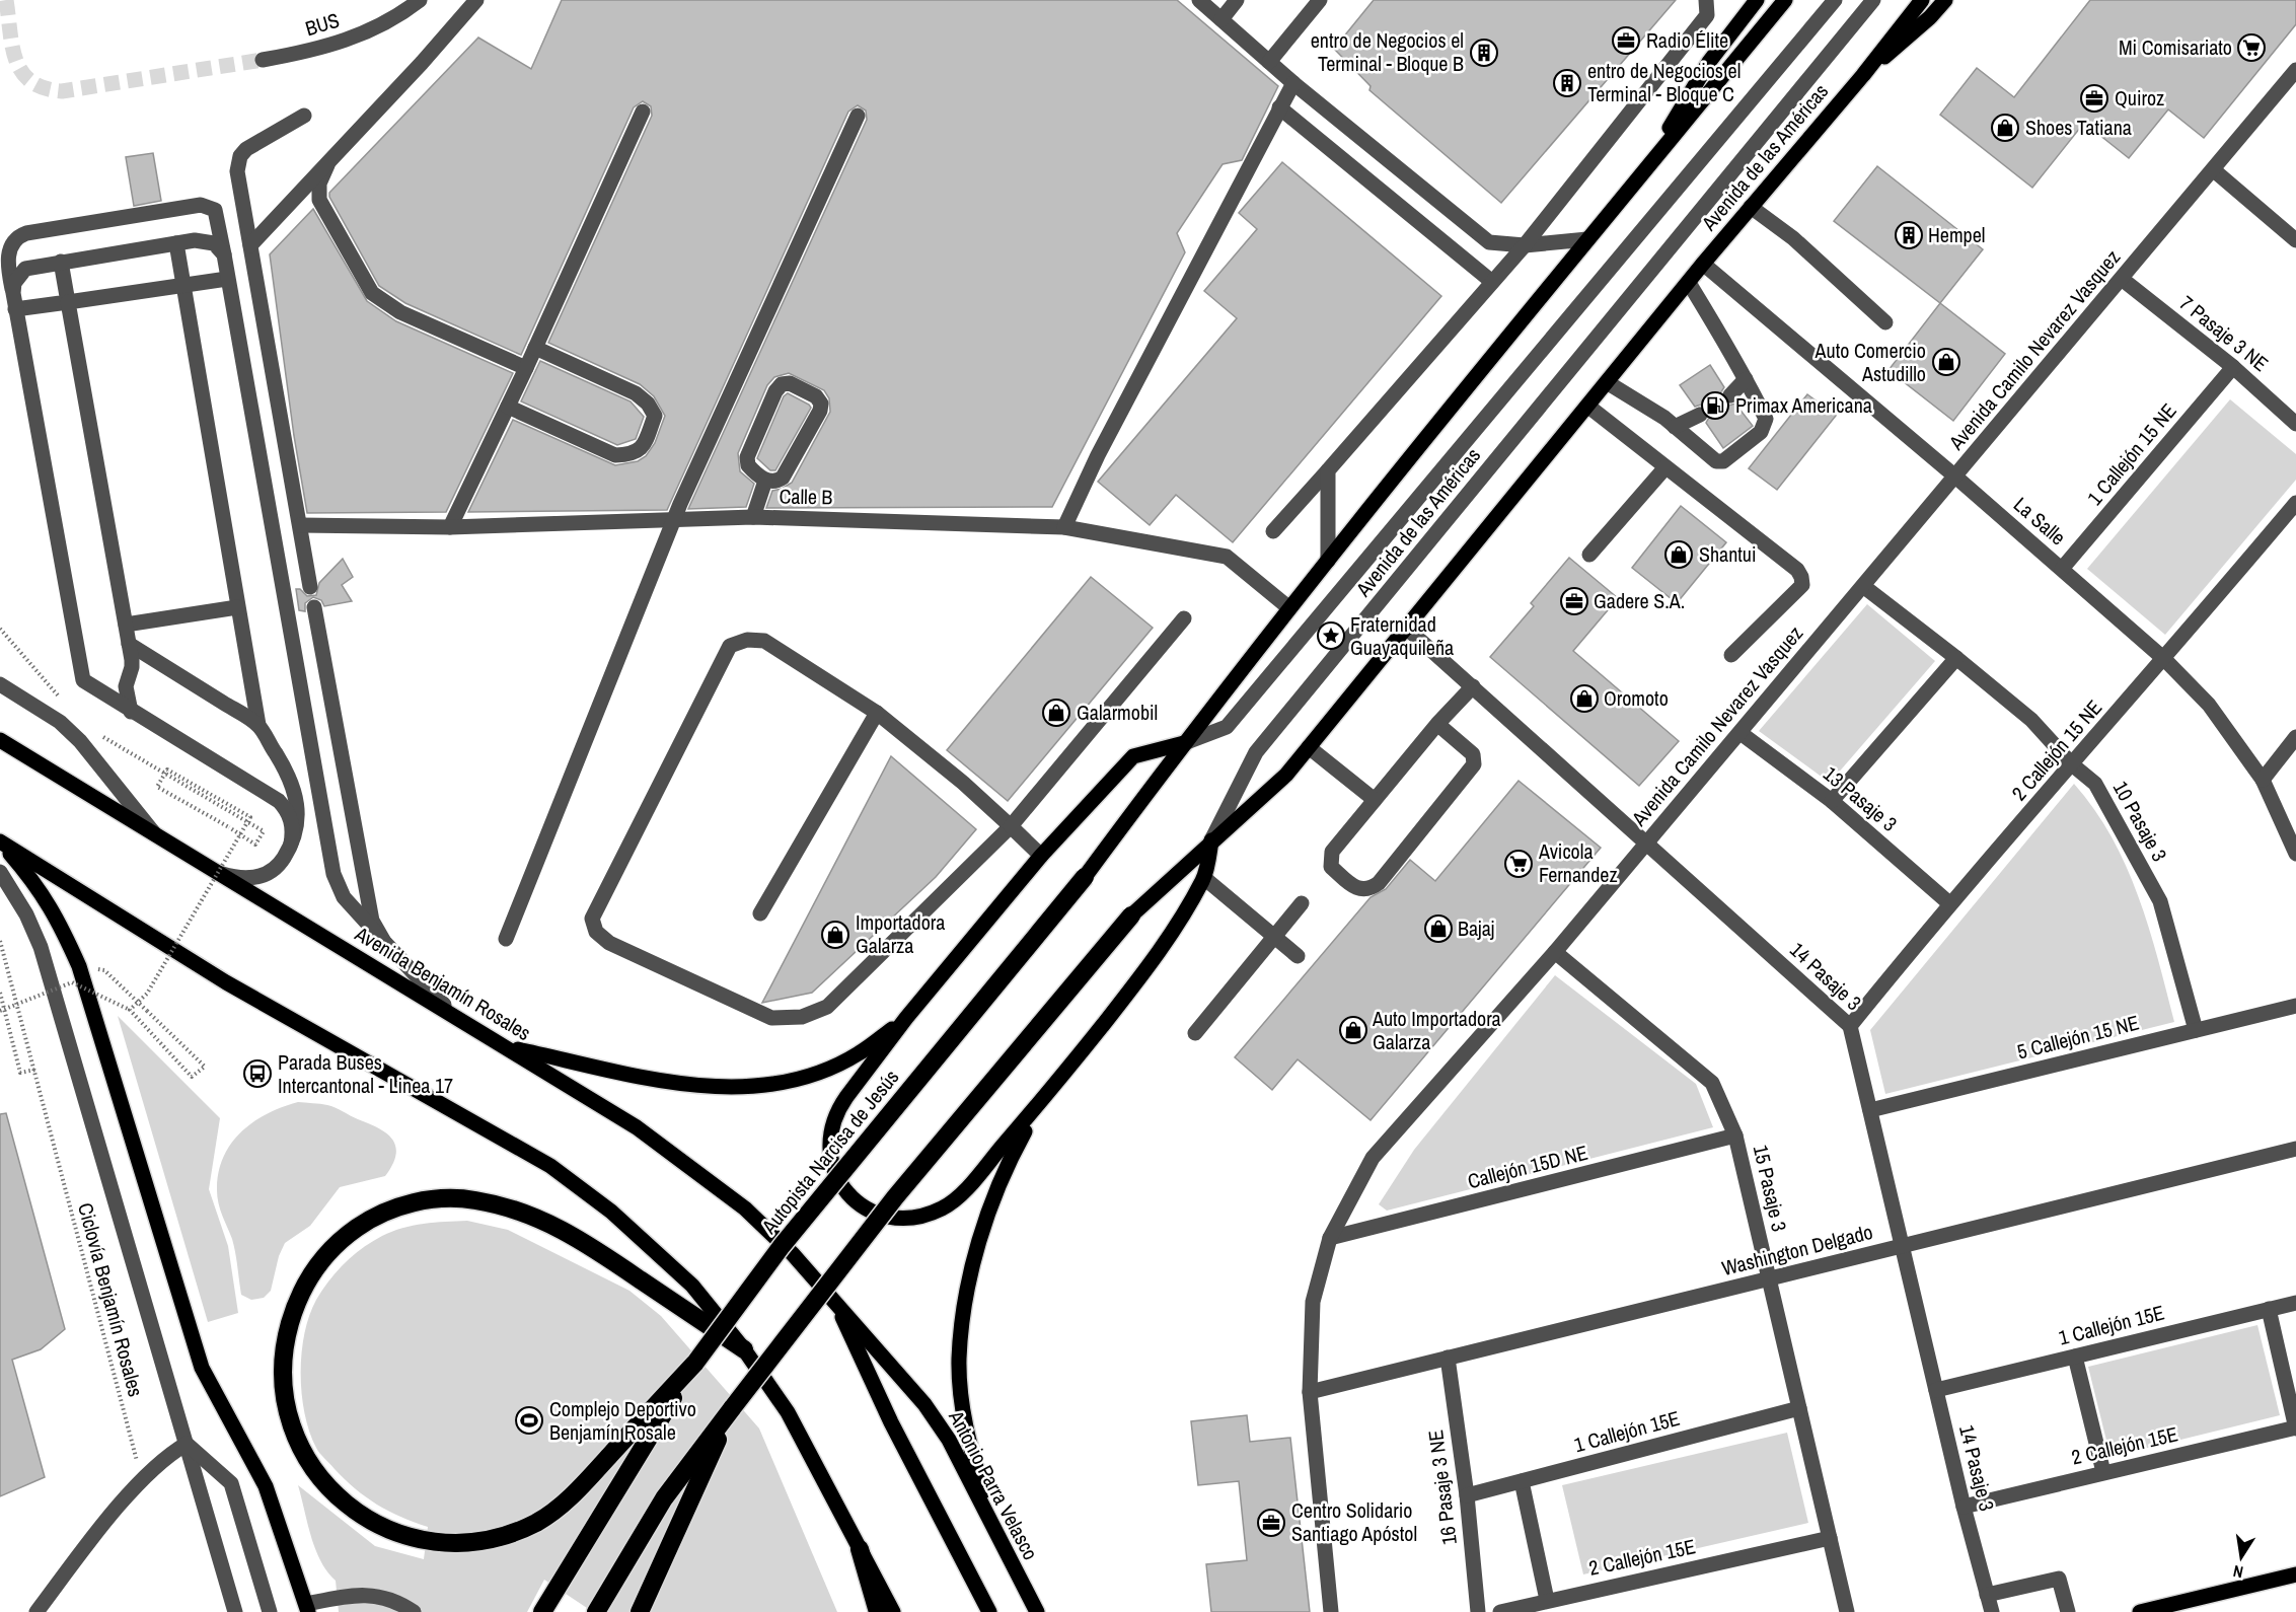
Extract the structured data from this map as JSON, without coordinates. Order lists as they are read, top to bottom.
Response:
{
  "streets": {
    "highway": ["Autopista Narcisa de Jesús"],
    "main road": ["Avenida de las Américas", "Avenida Benjamín Rosales", "Antonio Parra Velasco"],
    "street": [
      "BUS",
      "7 Pasaje 3 NE",
      "Avenida Camilo Nevarez Vasquez",
      "1 Callejón 15 NE",
      "Calle B",
      "La Salle",
      "2 Callejón 15 NE",
      "13 Pasaje 3",
      "10 Pasaje 3",
      "14 Pasaje 3",
      "5 Callejón 15 NE",
      "Callejón 15D NE",
      "15 Pasaje 3",
      "Washington Delgado",
      "1 Callejón 15E",
      "2 Callejón 15E",
      "16 Pasaje 3 NE"
    ],
    "path": ["Ciclovía Benjamín Rosales"]
  },
  "crossings": [
    ["Avenida de las Américas", "La Salle"],
    ["Avenida de las Américas", "14 Pasaje 3"],
    ["Avenida de las Américas", "Autopista Narcisa de Jesús"],
    ["7 Pasaje 3 NE", "Avenida Camilo Nevarez Vasquez"],
    ["7 Pasaje 3 NE", "1 Callejón 15 NE"],
    ["Avenida Camilo Nevarez Vasquez", "La Salle"],
    ["Avenida Camilo Nevarez Vasquez", "13 Pasaje 3"],
    ["Avenida Camilo Nevarez Vasquez", "10 Pasaje 3"],
    ["Avenida Camilo Nevarez Vasquez", "14 Pasaje 3"],
    ["Avenida Camilo Nevarez Vasquez", "Callejón 15D NE"],
    ["Avenida Camilo Nevarez Vasquez", "15 Pasaje 3"],
    ["Avenida Camilo Nevarez Vasquez", "Washington Delgado"],
    ["1 Callejón 15 NE", "La Salle"],
    ["La Salle", "2 Callejón 15 NE"],
    ["2 Callejón 15 NE", "13 Pasaje 3"],
    ["2 Callejón 15 NE", "10 Pasaje 3"],
    ["2 Callejón 15 NE", "14 Pasaje 3"],
    ["10 Pasaje 3", "5 Callejón 15 NE"],
    ["14 Pasaje 3", "5 Callejón 15 NE"],
    ["14 Pasaje 3", "Washington Delgado"],
    ["14 Pasaje 3", "1 Callejón 15E"],
    ["14 Pasaje 3", "2 Callejón 15E"],
    ["Avenida Benjamín Rosales", "Antonio Parra Velasco"],
    ["Callejón 15D NE", "15 Pasaje 3"],
    ["15 Pasaje 3", "Washington Delgado"],
    ["15 Pasaje 3", "1 Callejón 15E"],
    ["15 Pasaje 3", "2 Callejón 15E"],
    ["Washington Delgado", "16 Pasaje 3 NE"],
    ["1 Callejón 15E", "16 Pasaje 3 NE"]
  ],
  "places": {
    "office": [
      "Radio Élite",
      "Quiroz",
      "Gadere S.A.",
      "Centro Solidario Santiago Apóstol"
    ],
    "supermarket": ["Mi Comisariato", "Avicola Fernandez"],
    "building": ["entro de Negocios el Terminal - Bloque B", "entro de Negocios el Terminal - Bloque C", "Hempel"],
    "shop": [
      "Shoes Tatiana",
      "Auto Comercio Astudillo",
      "Shantui",
      "Oromoto",
      "Galarmobil",
      "Bajaj",
      "Importadora Galarza",
      "Auto Importadora Galarza"
    ],
    "fuel station": ["Primax Americana"],
    "place": ["Fraternidad Guayaquileña"],
    "bus stop": ["Parada Buses Intercantonal - Linea 17"],
    "sports": ["Complejo Deportivo Benjamín Rosale"]
  },
  "north": "bottom"
}
